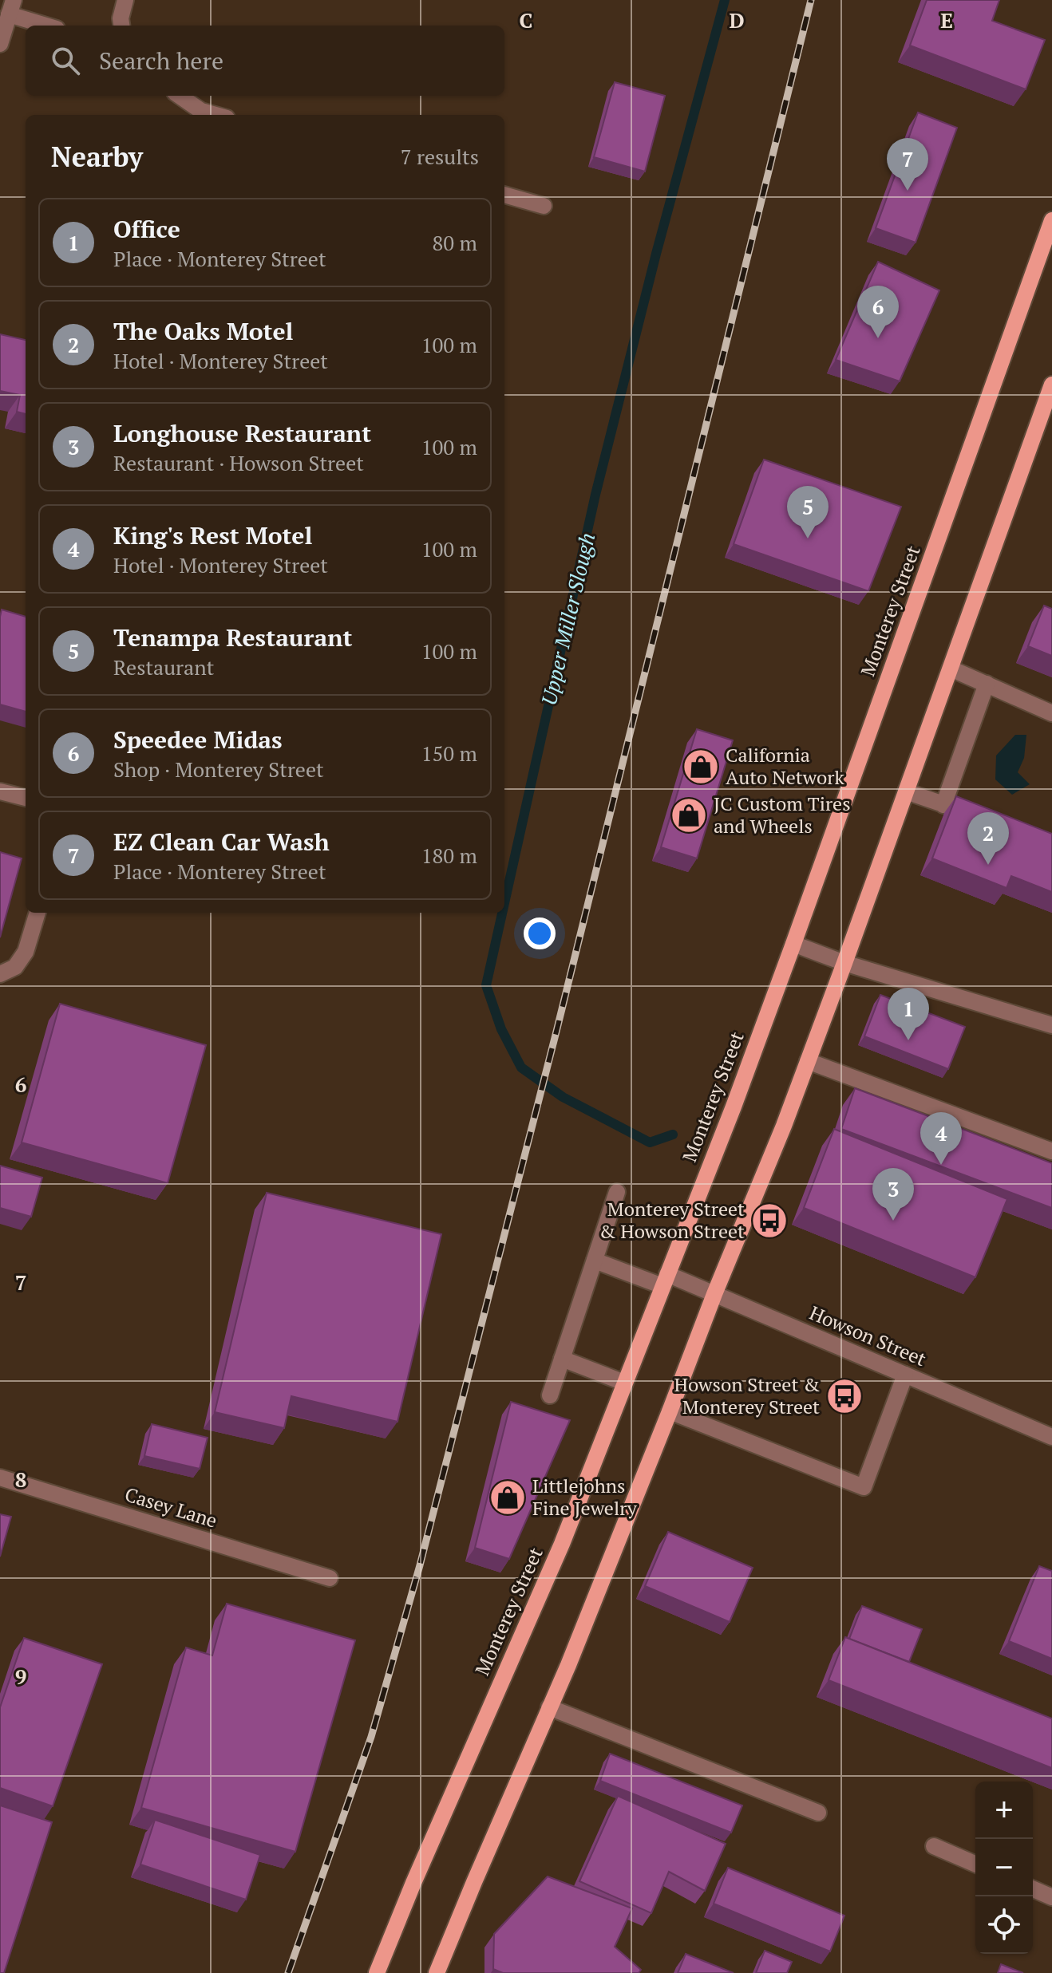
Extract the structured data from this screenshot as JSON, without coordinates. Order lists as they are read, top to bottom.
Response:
{
  "streets": {
    "main road": ["Monterey Street"],
    "street": ["Howson Street", "Casey Lane"]
  },
  "crossings": [
    ["Monterey Street", "Howson Street"]
  ],
  "water": ["Upper Miller Slough"],
  "places": {
    "shop": ["California Auto Network", "JC Custom Tires and Wheels", "Littlejohns Fine Jewelry"],
    "bus stop": ["Monterey Street & Howson Street", "Howson Street & Monterey Street"]
  },
  "page": {
    "search": "Search here",
    "heading": ["Nearby", "7 results"],
    "pins": [
      "7",
      "6",
      "5",
      "2",
      "1",
      "4",
      "3"
    ],
    "list": [
      {
        "mark": "1",
        "name": "Office",
        "note": "Place · Monterey Street",
        "value": "80 m"
      },
      {
        "mark": "2",
        "name": "The Oaks Motel",
        "note": "Hotel · Monterey Street",
        "value": "100 m"
      },
      {
        "mark": "3",
        "name": "Longhouse Restaurant",
        "note": "Restaurant · Howson Street",
        "value": "100 m"
      },
      {
        "mark": "4",
        "name": "King's Rest Motel",
        "note": "Hotel · Monterey Street",
        "value": "100 m"
      },
      {
        "mark": "5",
        "name": "Tenampa Restaurant",
        "note": "Restaurant",
        "value": "100 m"
      },
      {
        "mark": "6",
        "name": "Speedee Midas",
        "note": "Shop · Monterey Street",
        "value": "150 m"
      },
      {
        "mark": "7",
        "name": "EZ Clean Car Wash",
        "note": "Place · Monterey Street",
        "value": "180 m"
      }
    ],
    "map_buttons": ["+", "−"]
  },
  "grid": {
    "columns": ["C", "D", "E"],
    "rows": [
      "6",
      "7",
      "8",
      "9"
    ]
  }
}
